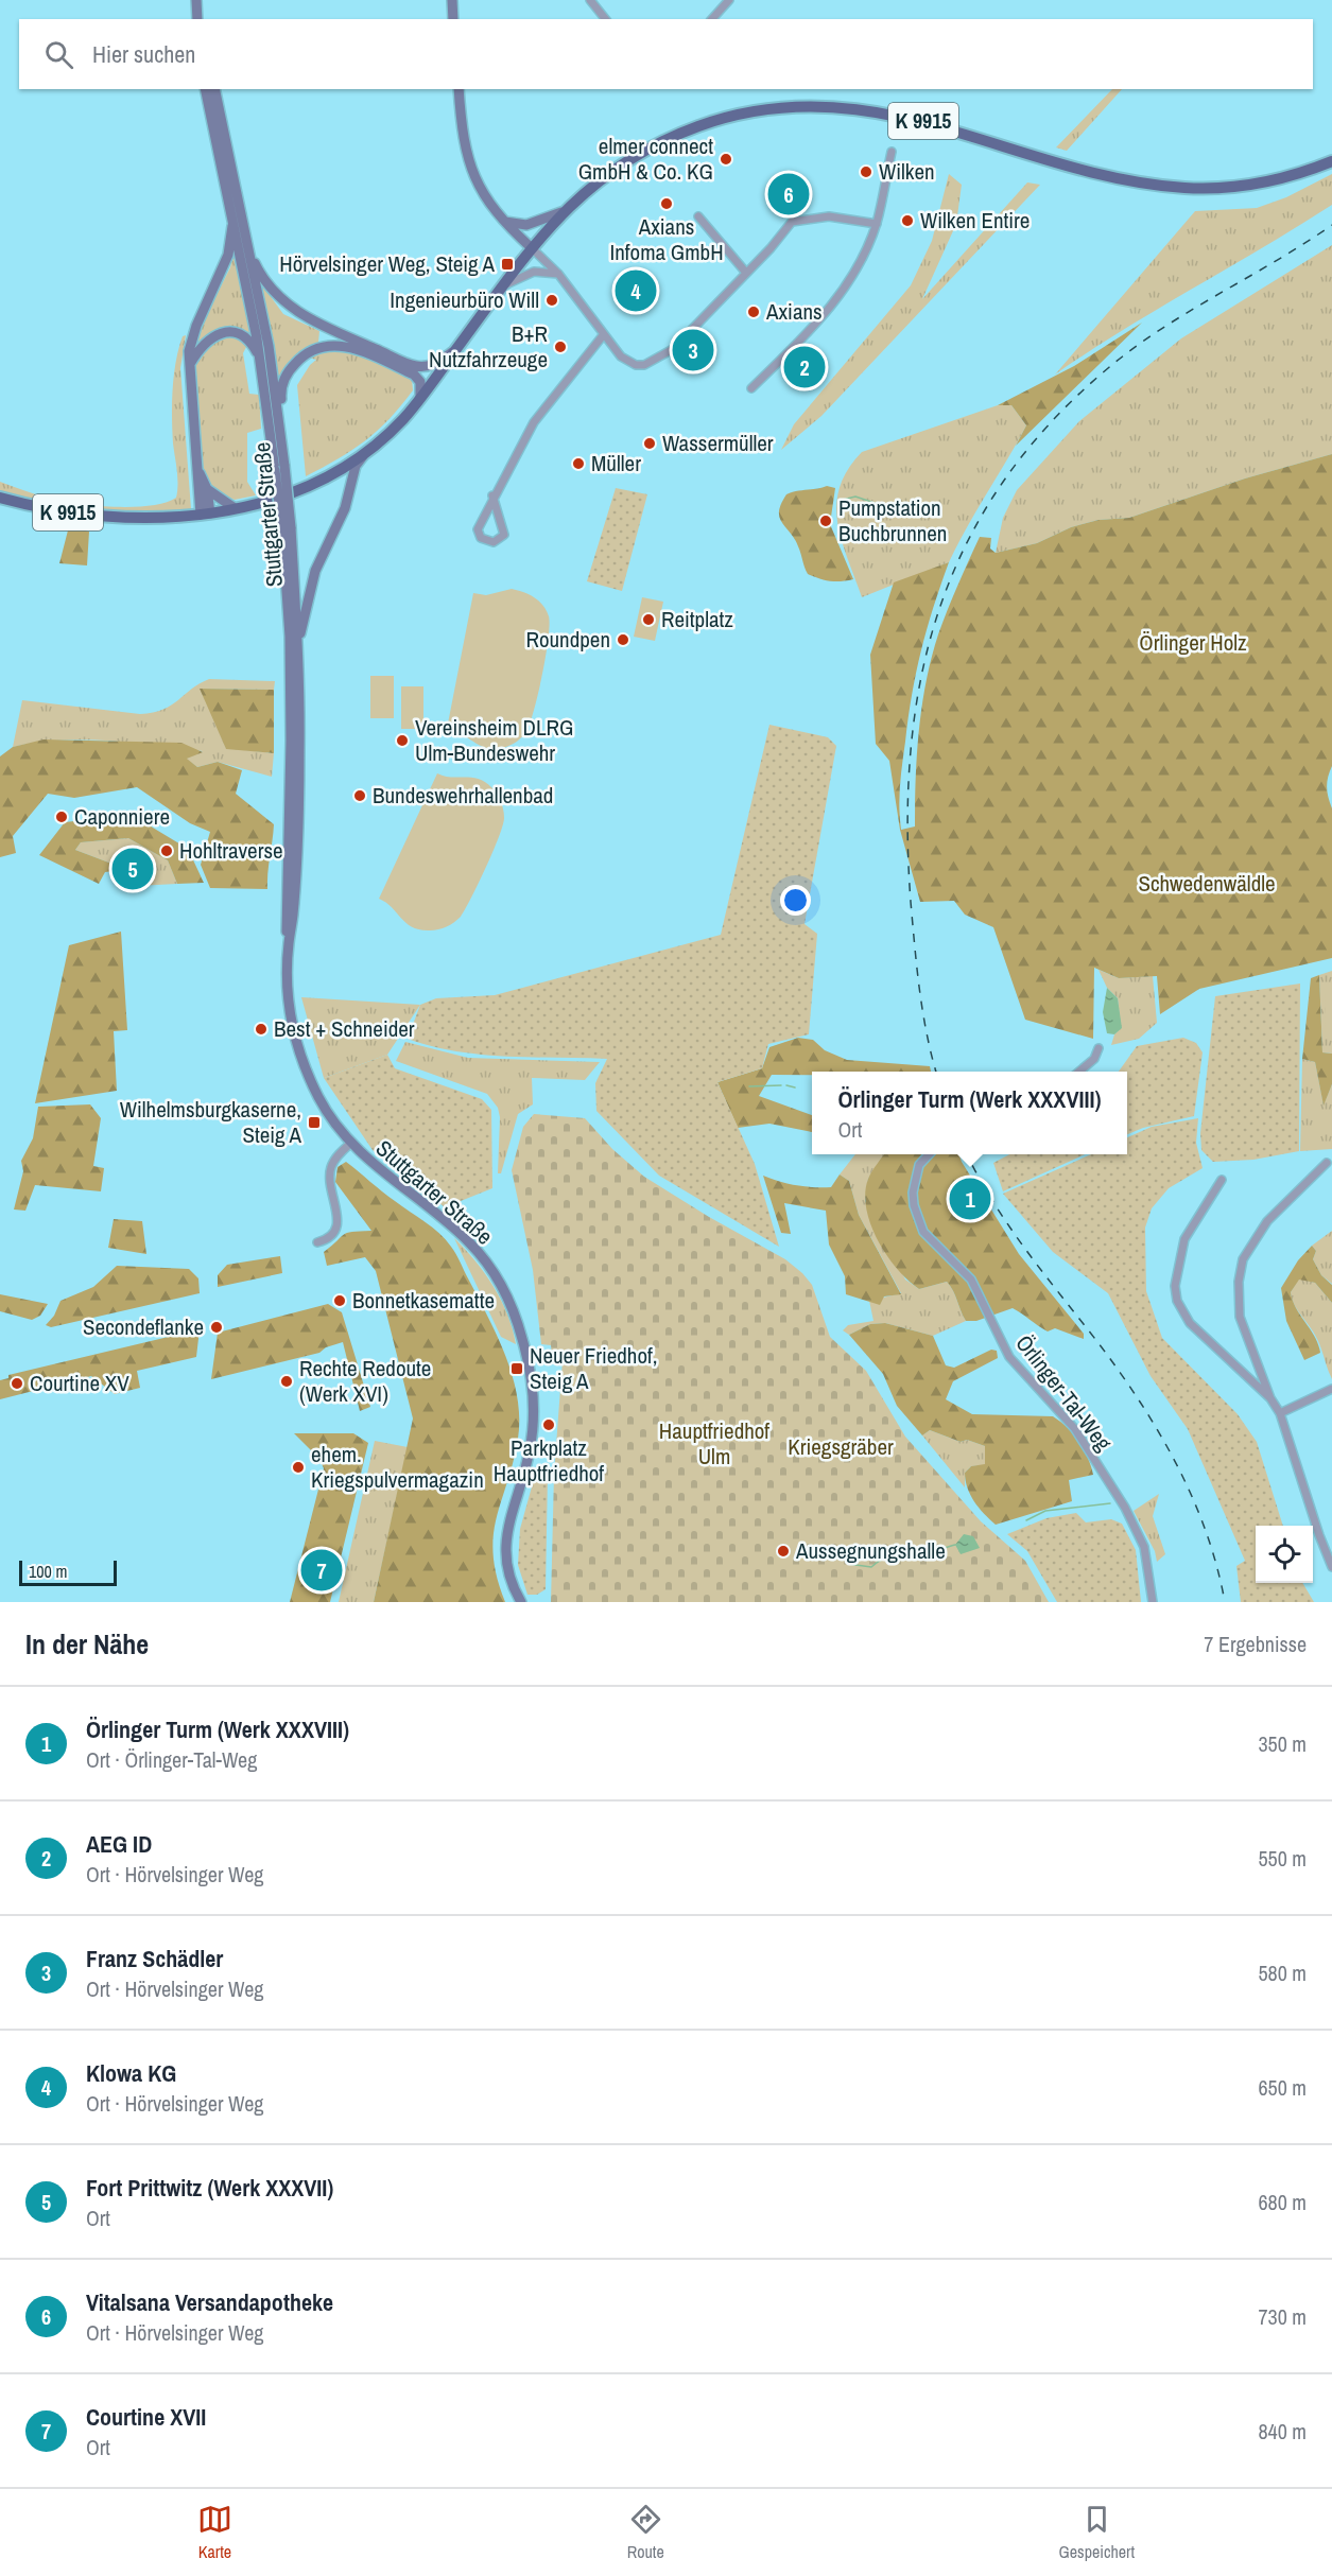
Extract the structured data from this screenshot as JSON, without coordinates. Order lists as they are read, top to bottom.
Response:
{
  "streets": {
    "main road": ["K 9915", "Stuttgarter Straße"],
    "street": ["Örlinger-Tal-Weg"]
  },
  "parks": [
    "Örlinger Holz",
    "Schwedenwäldle",
    "Hauptfriedhof Ulm",
    "Kriegsgräber"
  ],
  "places": {
    "other": [
      "elmer connect GmbH & Co. KG",
      "Wilken",
      "Axians Infoma GmbH",
      "Wilken Entire",
      "Ingenieurbüro Will",
      "Axians",
      "B+R Nutzfahrzeuge",
      "Wassermüller",
      "Müller",
      "Pumpstation Buchbrunnen",
      "Reitplatz",
      "Roundpen",
      "Vereinsheim DLRG Ulm-Bundeswehr",
      "Bundeswehrhallenbad",
      "Caponniere",
      "Hohltraverse",
      "Best + Schneider",
      "Bonnetkasematte",
      "Secondeflanke",
      "Rechte Redoute (Werk XVI)",
      "Courtine XV",
      "Parkplatz Hauptfriedhof",
      "ehem. Kriegspulvermagazin",
      "Aussegnungshalle"
    ],
    "transit": ["Hörvelsinger Weg, Steig A", "Wilhelmsburgkaserne, Steig A", "Neuer Friedhof, Steig A"]
  },
  "scale_bar": "100 m",
  "page": {
    "search": "Hier suchen",
    "pins": [
      "6",
      "4",
      "3",
      "2",
      "5",
      "1",
      "7"
    ],
    "popup": ["Örlinger Turm (Werk XXXVIII)", "Ort"],
    "scale": "100 m",
    "heading": ["In der Nähe", "7 Ergebnisse"],
    "list": [
      {
        "mark": "1",
        "name": "Örlinger Turm (Werk XXXVIII)",
        "note": "Ort · Örlinger-Tal-Weg",
        "value": "350 m"
      },
      {
        "mark": "2",
        "name": "AEG ID",
        "note": "Ort · Hörvelsinger Weg",
        "value": "550 m"
      },
      {
        "mark": "3",
        "name": "Franz Schädler",
        "note": "Ort · Hörvelsinger Weg",
        "value": "580 m"
      },
      {
        "mark": "4",
        "name": "Klowa KG",
        "note": "Ort · Hörvelsinger Weg",
        "value": "650 m"
      },
      {
        "mark": "5",
        "name": "Fort Prittwitz (Werk XXXVII)",
        "note": "Ort",
        "value": "680 m"
      },
      {
        "mark": "6",
        "name": "Vitalsana Versandapotheke",
        "note": "Ort · Hörvelsinger Weg",
        "value": "730 m"
      },
      {
        "mark": "7",
        "name": "Courtine XVII",
        "note": "Ort",
        "value": "840 m"
      }
    ],
    "nav": ["Karte", "Route", "Gespeichert"]
  }
}
